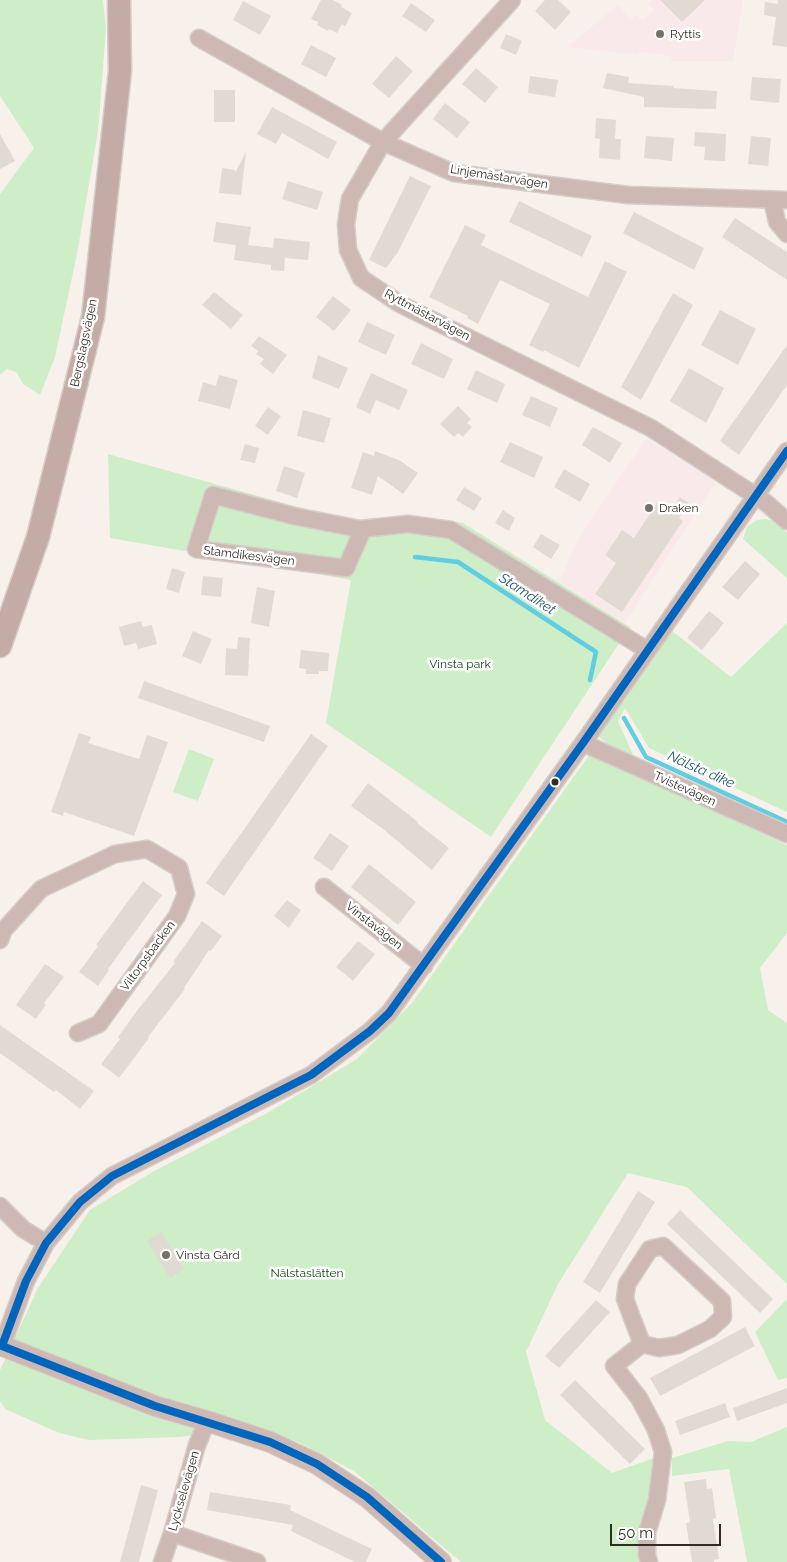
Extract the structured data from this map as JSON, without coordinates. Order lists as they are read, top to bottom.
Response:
{
  "streets": {
    "main road": ["Bergslagsvägen"],
    "street": [
      "Linjemästarvägen",
      "Ryttmästarvägen",
      "Stamdikesvägen",
      "Tvistevägen",
      "Vinstavägen",
      "Viltorpsbacken",
      "Lyckselevägen"
    ]
  },
  "crossings": [
    ["Linjemästarvägen", "Ryttmästarvägen"]
  ],
  "water": ["Stamdiket", "Nälsta dike"],
  "parks": ["Vinsta park", "Nälstaslätten"],
  "places": ["Ryttis", "Draken", "Vinsta Gård"],
  "scale_bar": "50 m"
}
